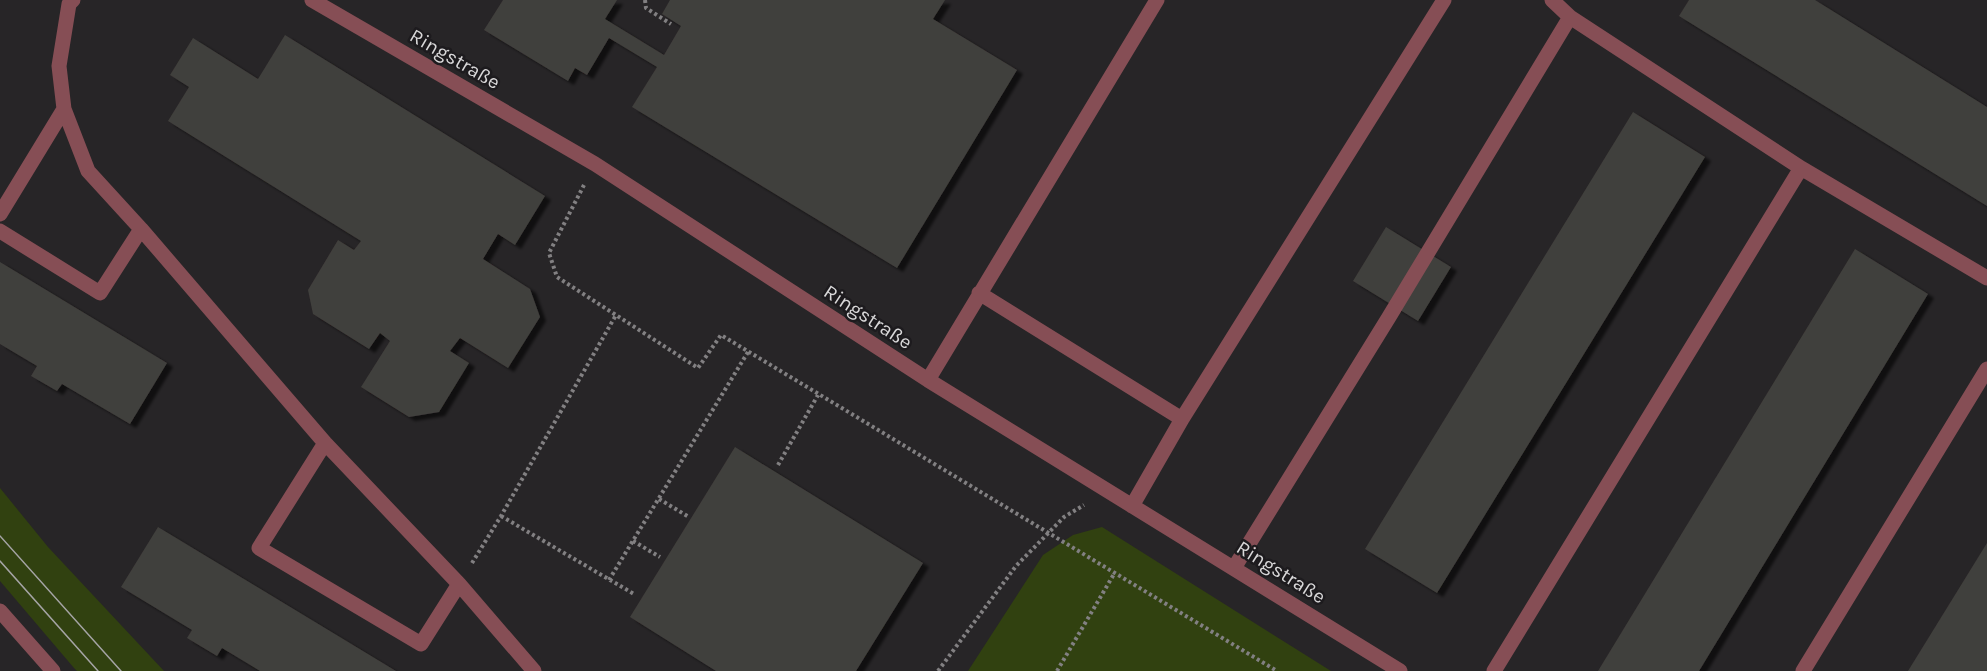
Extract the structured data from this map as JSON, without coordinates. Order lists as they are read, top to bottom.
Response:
{
  "streets": {
    "street": ["Ringstraße"]
  }
}
